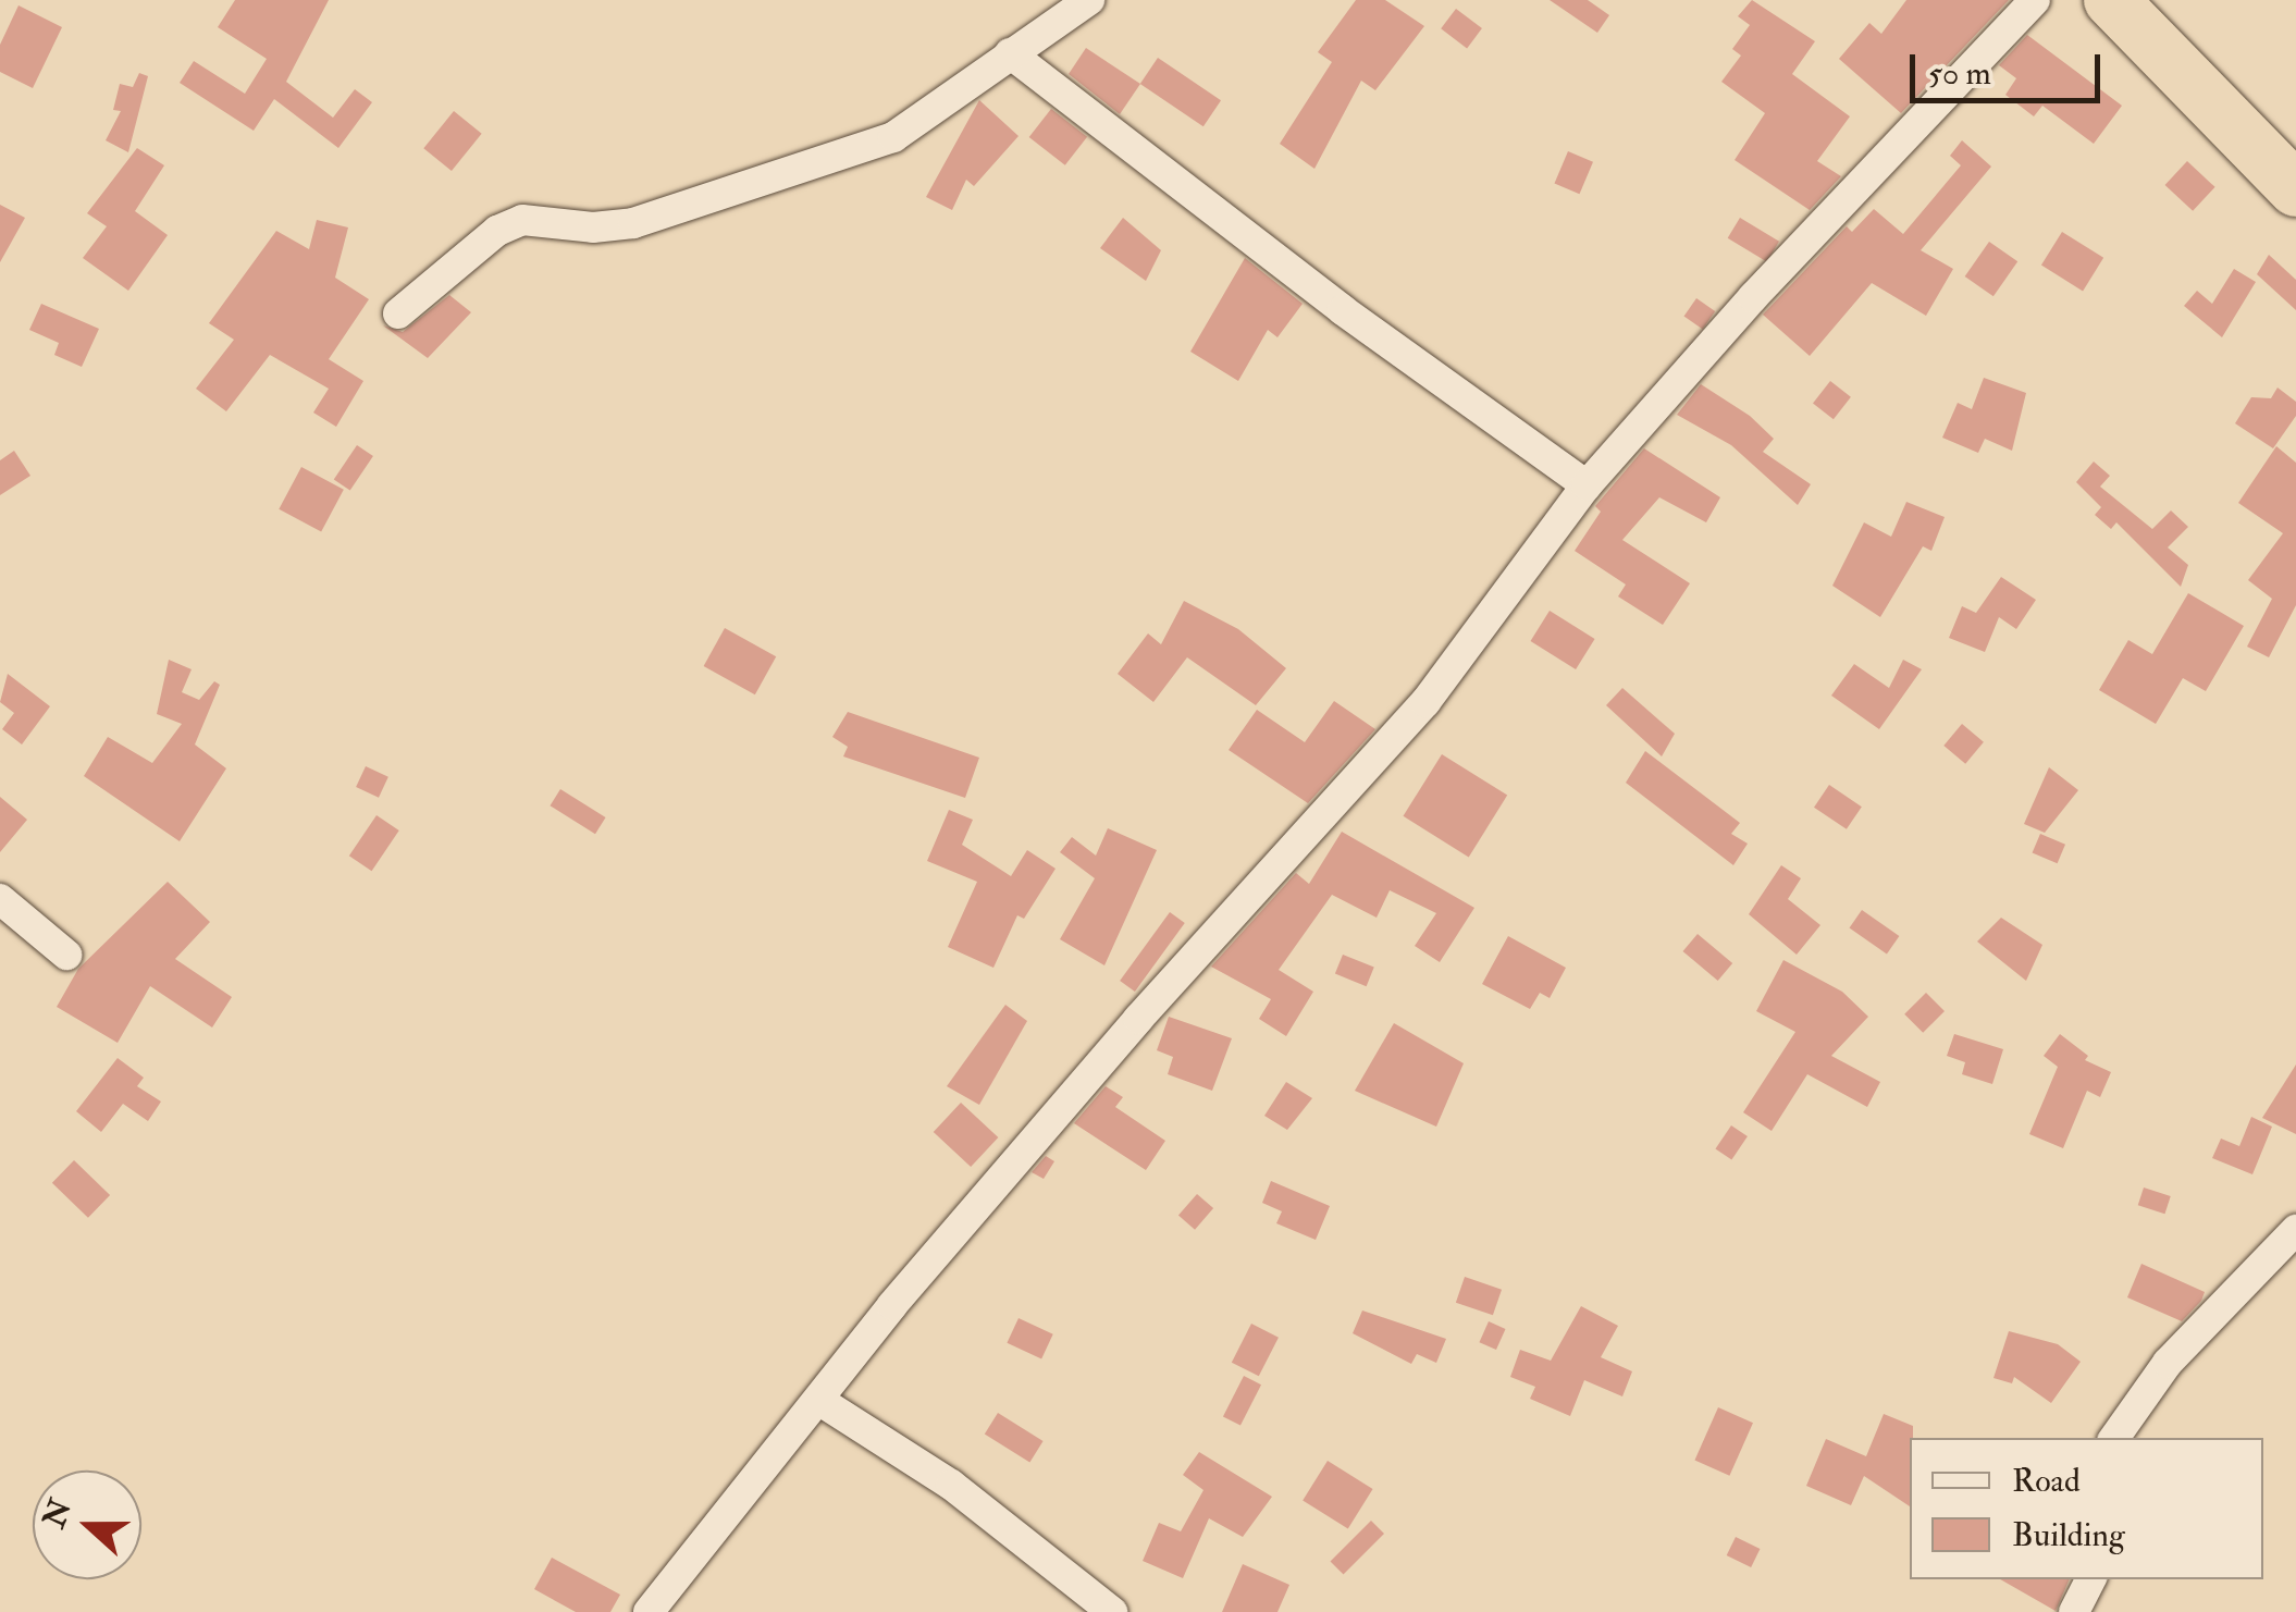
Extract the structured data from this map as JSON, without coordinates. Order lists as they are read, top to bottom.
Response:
{
  "legend": ["Road", "Building"],
  "scale_bar": "50 m",
  "north": "left"
}
